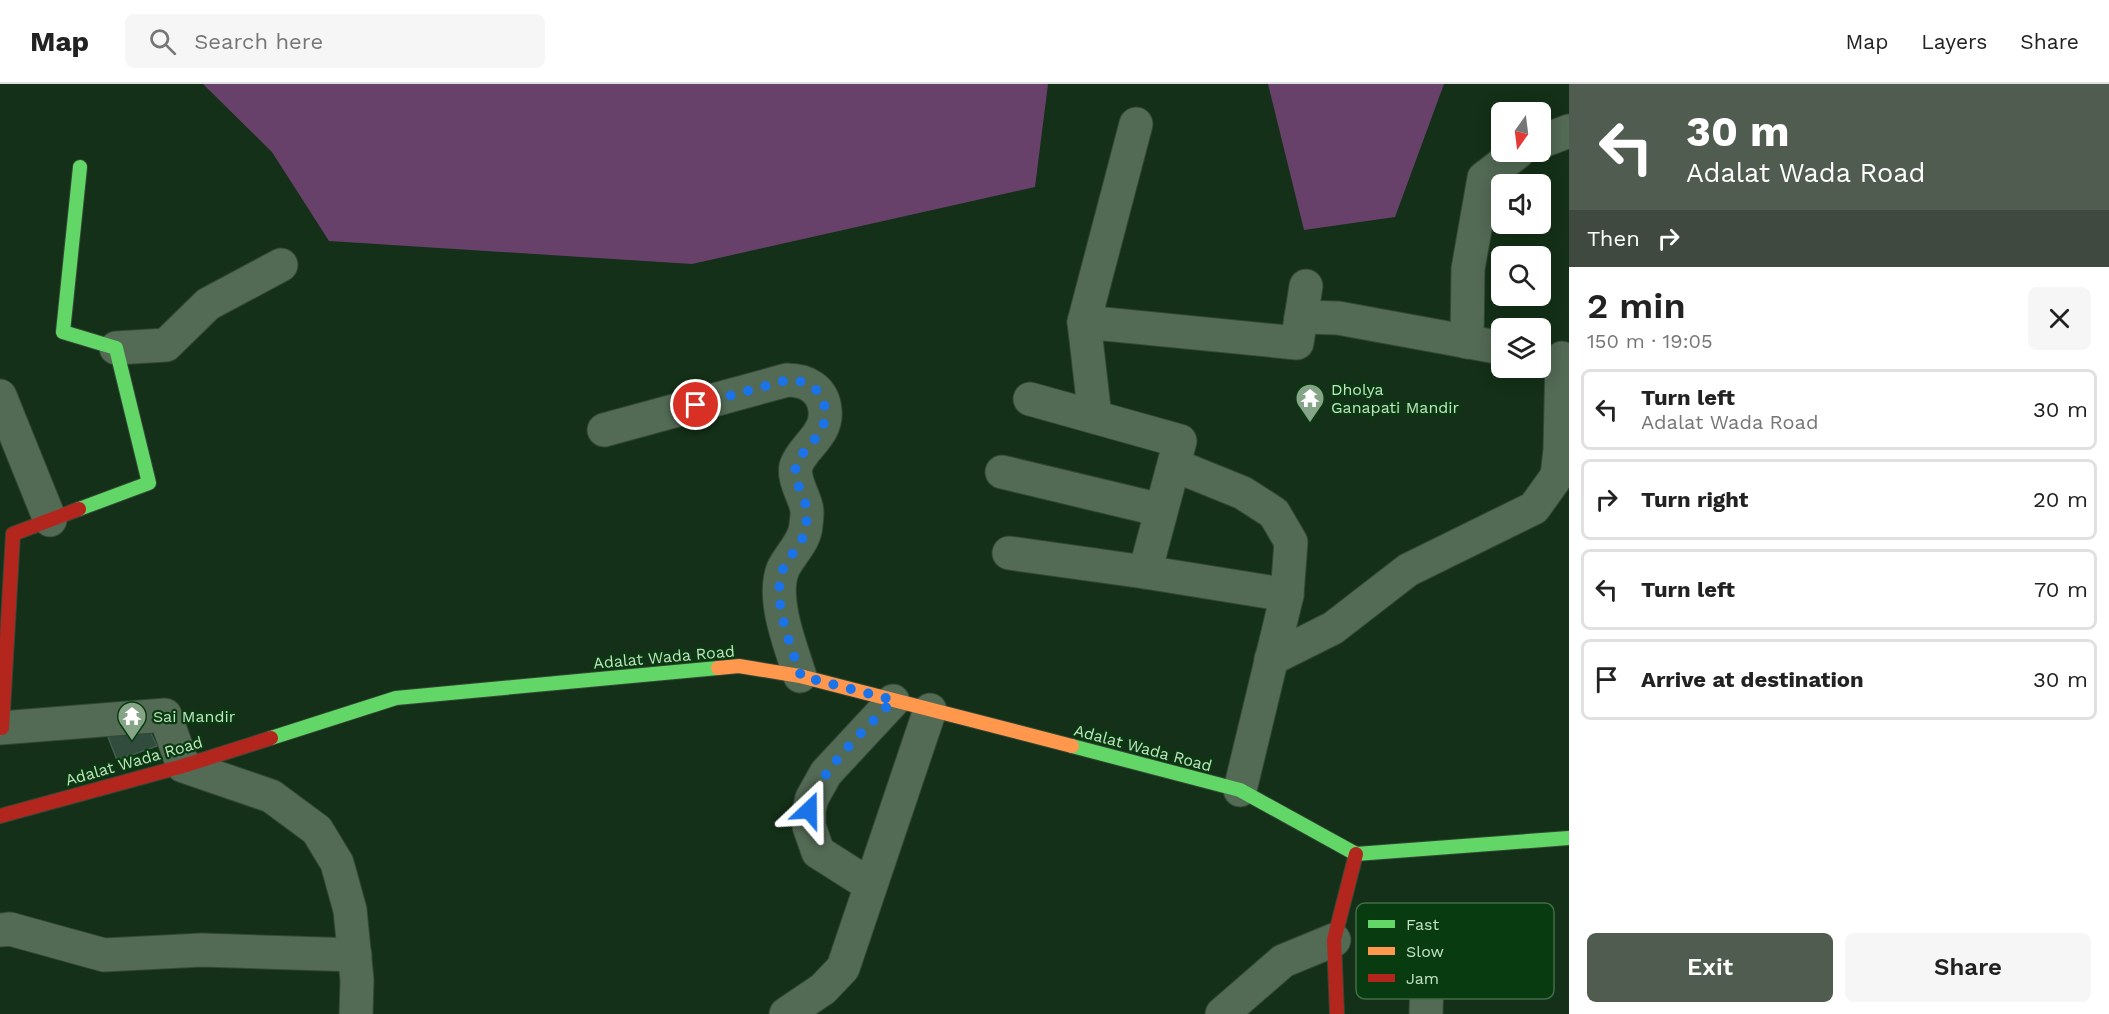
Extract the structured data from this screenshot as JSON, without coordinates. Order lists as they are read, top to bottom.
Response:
{
  "streets": {
    "main road": ["Adalat Wada Road"]
  },
  "places": {
    "temple": ["Dholya Ganapati Mandir", "Sai Mandir"]
  },
  "legend": ["Fast", "Slow", "Jam"],
  "north": "bottom",
  "page": {
    "header": "Map",
    "search": "Search here",
    "nav": ["Map", "Layers", "Share"],
    "turn": ["30 m", "Adalat Wada Road"],
    "then": "Then",
    "heading": ["2 min", "150 m · 19:05"],
    "list": [
      {
        "name": "Turn left",
        "note": "Adalat Wada Road",
        "value": "30 m"
      },
      {
        "name": "Turn right",
        "value": "20 m"
      },
      {
        "name": "Turn left",
        "value": "70 m"
      },
      {
        "name": "Arrive at destination",
        "value": "30 m"
      }
    ],
    "buttons": ["Exit", "Share"]
  }
}
